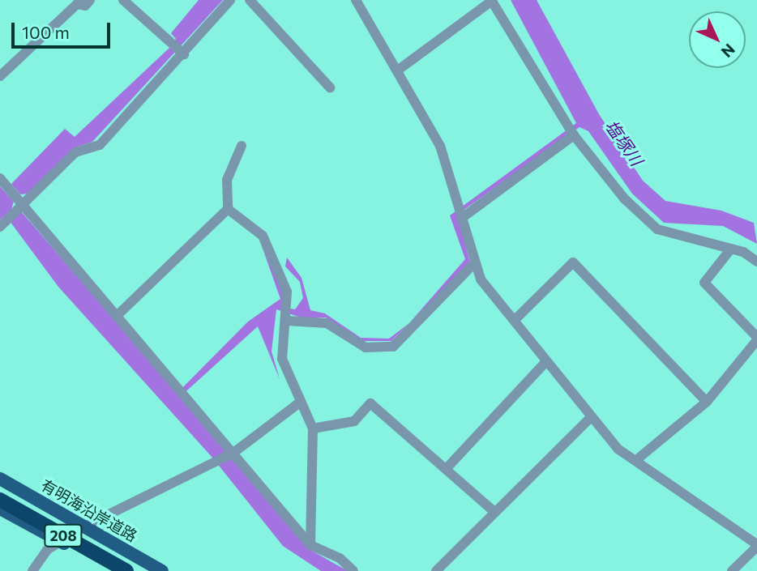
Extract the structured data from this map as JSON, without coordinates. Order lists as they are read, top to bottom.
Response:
{
  "streets": {
    "highway": ["208"],
    "main road": ["有明海沿岸道路"]
  },
  "water": ["塩塚川"],
  "scale_bar": "100 m",
  "north": "bottom right"
}
